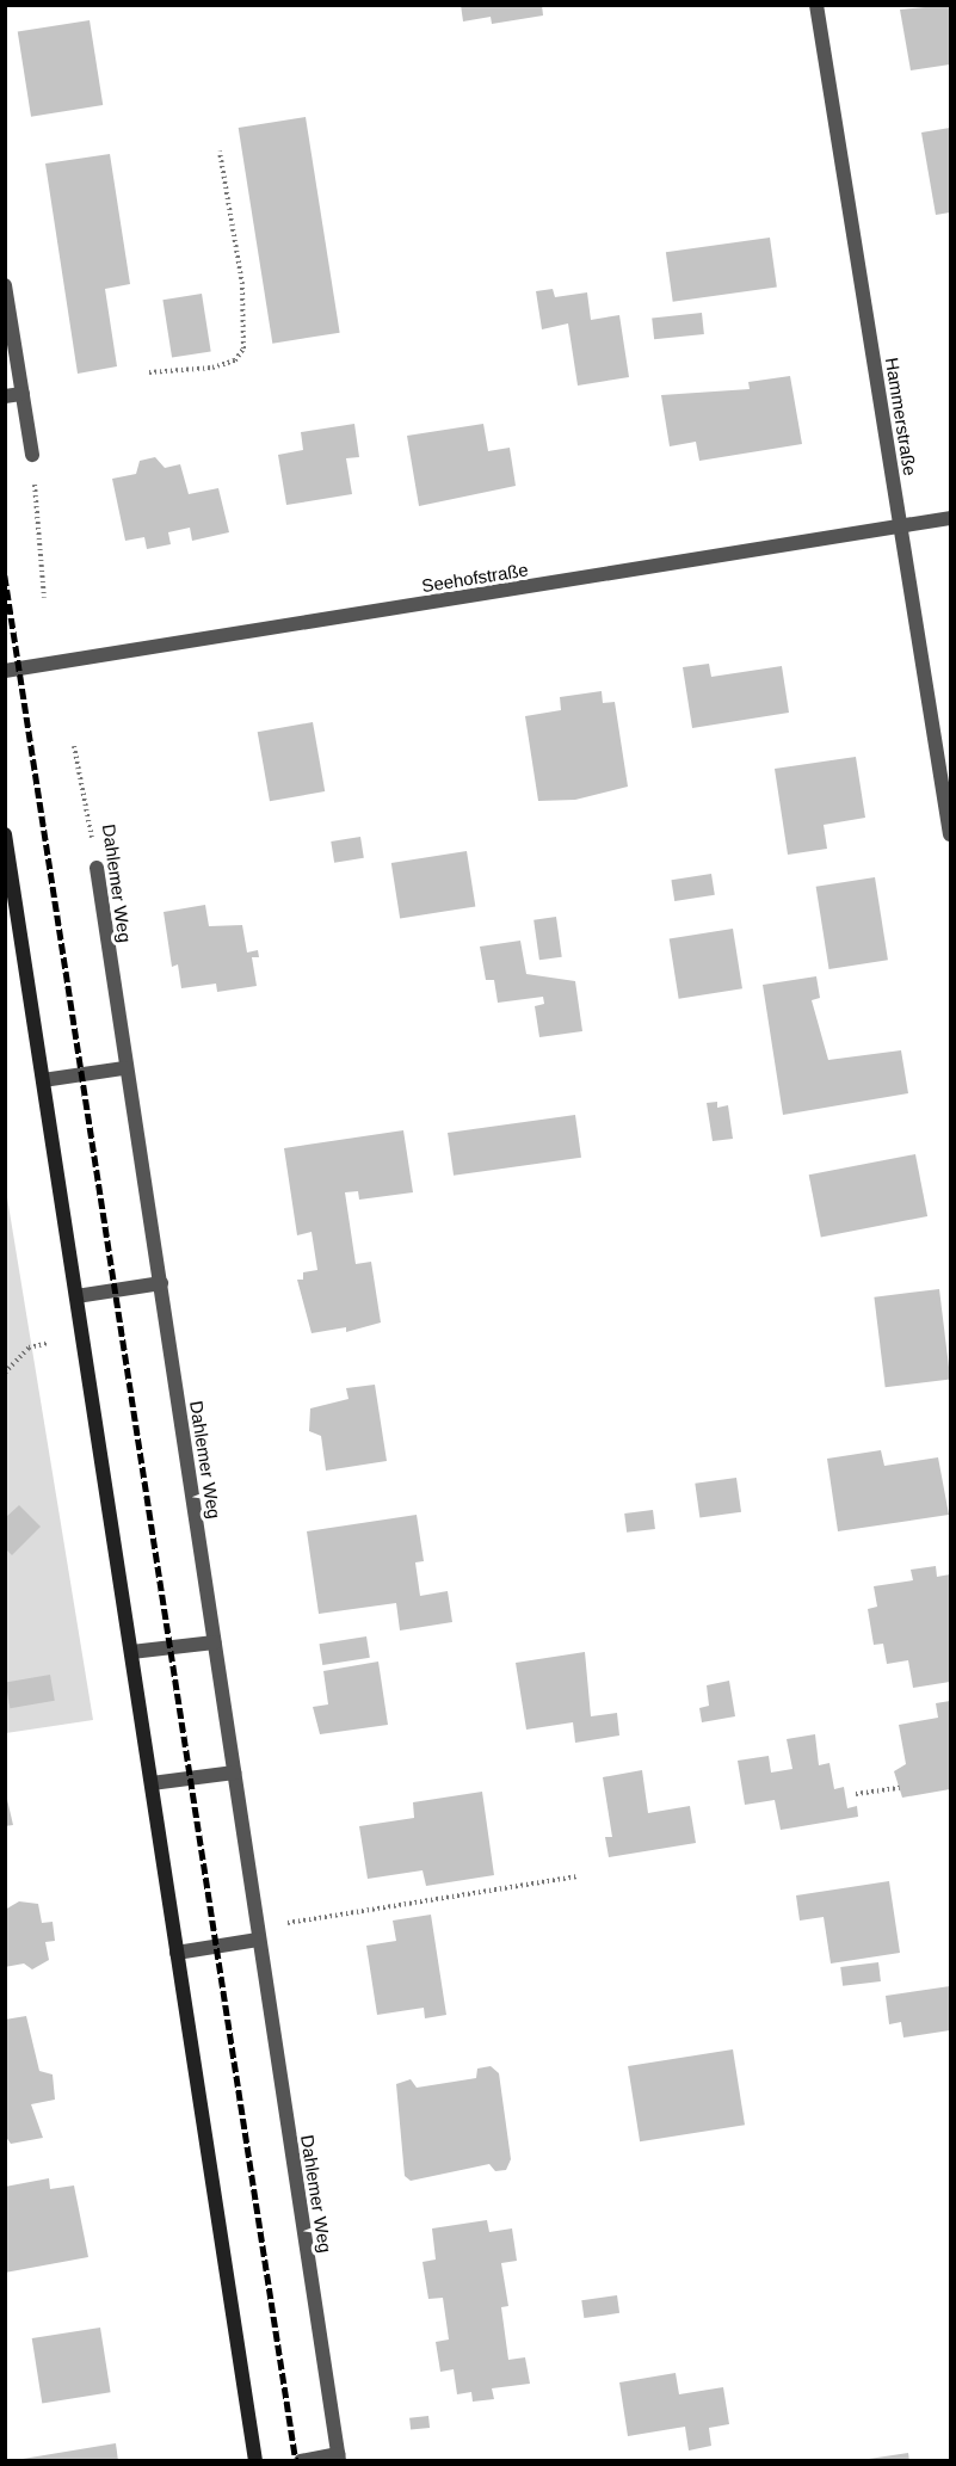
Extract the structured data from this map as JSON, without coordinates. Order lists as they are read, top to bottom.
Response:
{
  "streets": {
    "street": ["Hammerstraße", "Seehofstraße", "Dahlemer Weg"]
  },
  "crossings": [
    ["Hammerstraße", "Seehofstraße"]
  ]
}
